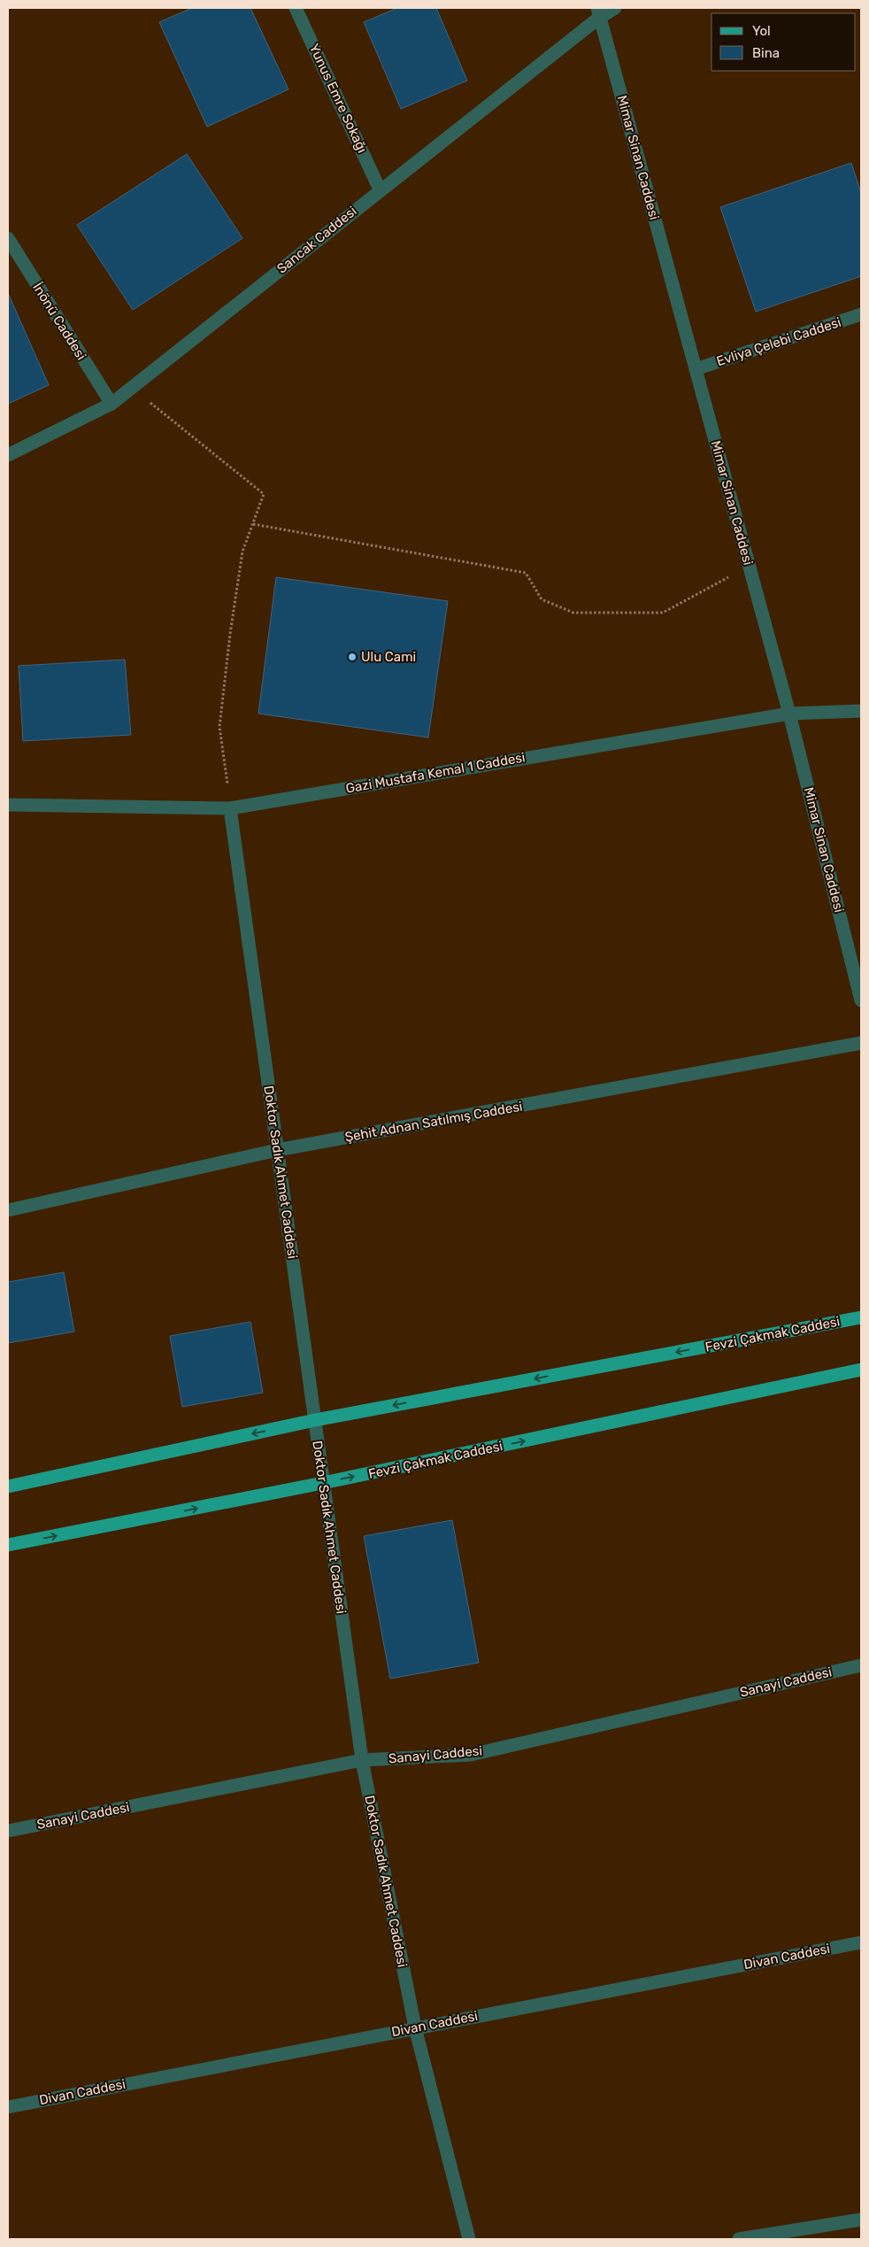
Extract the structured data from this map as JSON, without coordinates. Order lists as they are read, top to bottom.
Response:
{
  "streets": {
    "main road": ["Fevzi Çakmak Caddesi"],
    "street": [
      "Yunus Emre Sokağı",
      "Mimar Sinan Caddesi",
      "Sancak Caddesi",
      "İnönü Caddesi",
      "Evliya Çelebi Caddesi",
      "Gazi Mustafa Kemal 1 Caddesi",
      "Şehit Adnan Satılmış Caddesi",
      "Doktor Sadık Ahmet Caddesi",
      "Sanayi Caddesi",
      "Divan Caddesi"
    ]
  },
  "crossings": [
    ["Yunus Emre Sokağı", "Sancak Caddesi"],
    ["Mimar Sinan Caddesi", "Sancak Caddesi"],
    ["Mimar Sinan Caddesi", "Evliya Çelebi Caddesi"],
    ["Mimar Sinan Caddesi", "Gazi Mustafa Kemal 1 Caddesi"],
    ["Sancak Caddesi", "İnönü Caddesi"],
    ["Gazi Mustafa Kemal 1 Caddesi", "Doktor Sadık Ahmet Caddesi"],
    ["Şehit Adnan Satılmış Caddesi", "Doktor Sadık Ahmet Caddesi"],
    ["Doktor Sadık Ahmet Caddesi", "Fevzi Çakmak Caddesi"],
    ["Doktor Sadık Ahmet Caddesi", "Sanayi Caddesi"],
    ["Doktor Sadık Ahmet Caddesi", "Divan Caddesi"]
  ],
  "places": ["Ulu Cami"],
  "legend": ["Yol", "Bina"]
}
